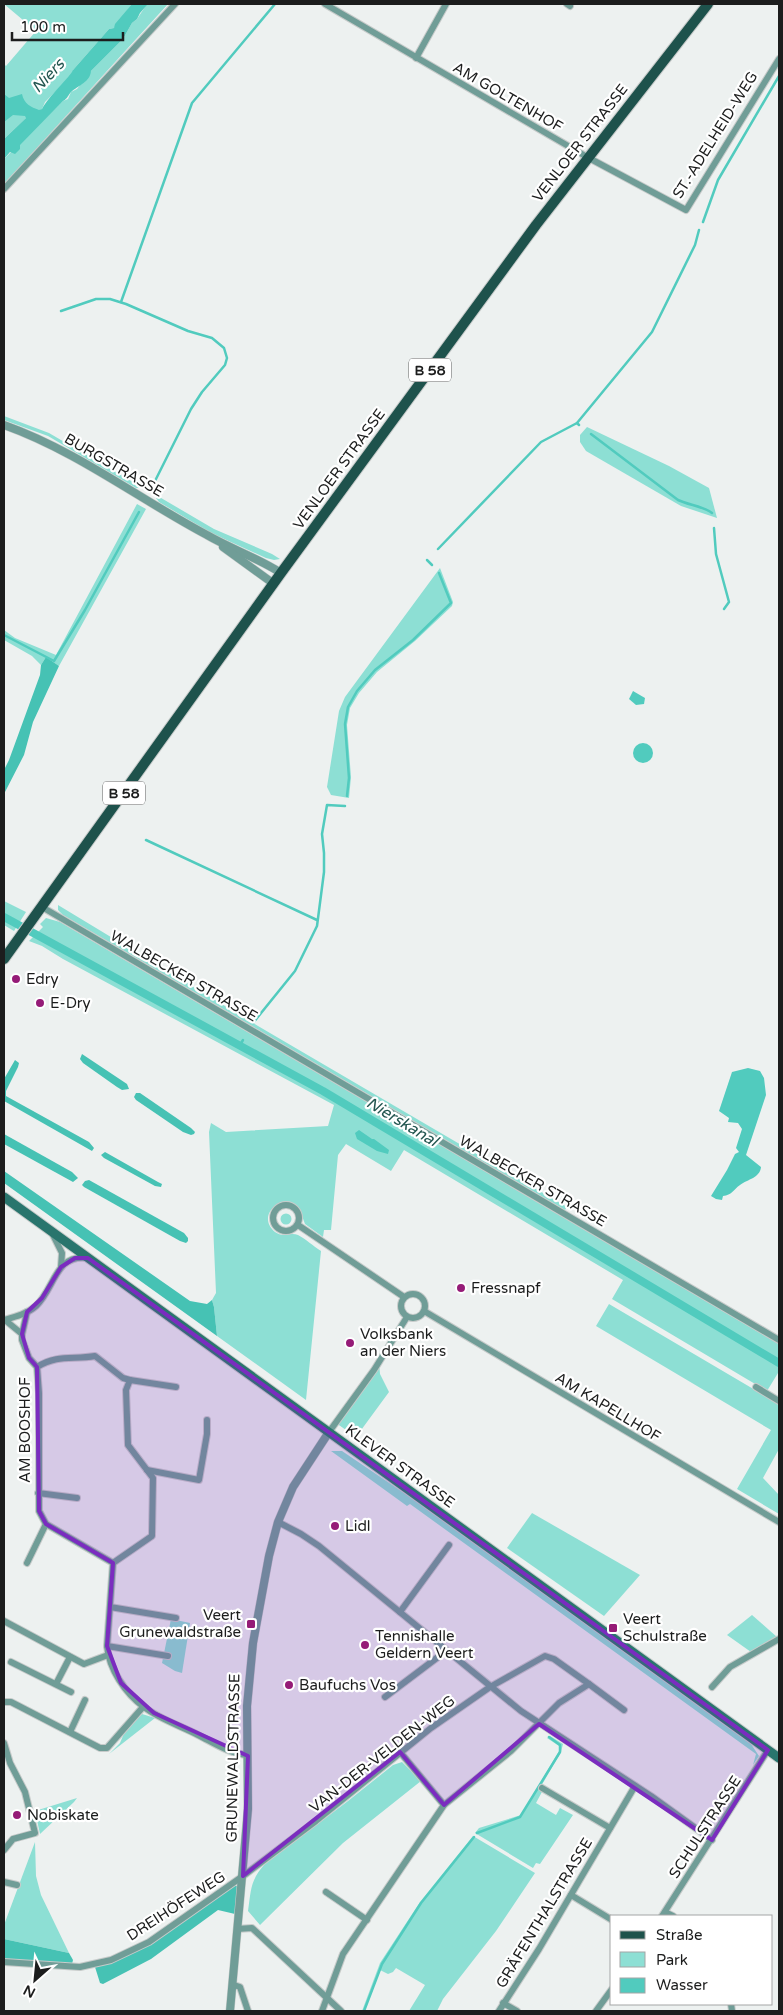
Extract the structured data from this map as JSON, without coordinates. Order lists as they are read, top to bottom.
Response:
{
  "streets": {
    "main road": ["VENLOER STRASSE", "B 58", "KLEVER STRASSE"],
    "street": [
      "AM GOLTENHOF",
      "ST.-ADELHEID-WEG",
      "BURGSTRASSE",
      "WALBECKER STRASSE",
      "AM KAPELLHOF",
      "AM BOOSHOF",
      "VAN-DER-VELDEN-WEG",
      "GRUNEWALDSTRASSE",
      "SCHULSTRASSE",
      "DREIHÖFEWEG",
      "GRÄFENTHALSTRASSE"
    ]
  },
  "crossings": [
    ["AM GOLTENHOF", "ST.-ADELHEID-WEG"],
    ["AM GOLTENHOF", "VENLOER STRASSE"],
    ["ST.-ADELHEID-WEG", "VENLOER STRASSE"],
    ["VENLOER STRASSE", "BURGSTRASSE"],
    ["VENLOER STRASSE", "WALBECKER STRASSE"],
    ["KLEVER STRASSE", "GRUNEWALDSTRASSE"],
    ["KLEVER STRASSE", "SCHULSTRASSE"],
    ["VAN-DER-VELDEN-WEG", "GRUNEWALDSTRASSE"],
    ["VAN-DER-VELDEN-WEG", "DREIHÖFEWEG"],
    ["GRUNEWALDSTRASSE", "DREIHÖFEWEG"]
  ],
  "water": ["Niers", "Nierskanal"],
  "places": {
    "other": [
      "Edry",
      "E-Dry",
      "Fressnapf",
      "Volksbank an der Niers",
      "Lidl",
      "Tennishalle Geldern Veert",
      "Baufuchs Vos",
      "Nobiskate"
    ],
    "transit": ["Veert Grunewaldstraße", "Veert Schulstraße"]
  },
  "legend": ["Straße", "Park", "Wasser"],
  "scale_bar": "100 m",
  "north": "bottom left"
}
